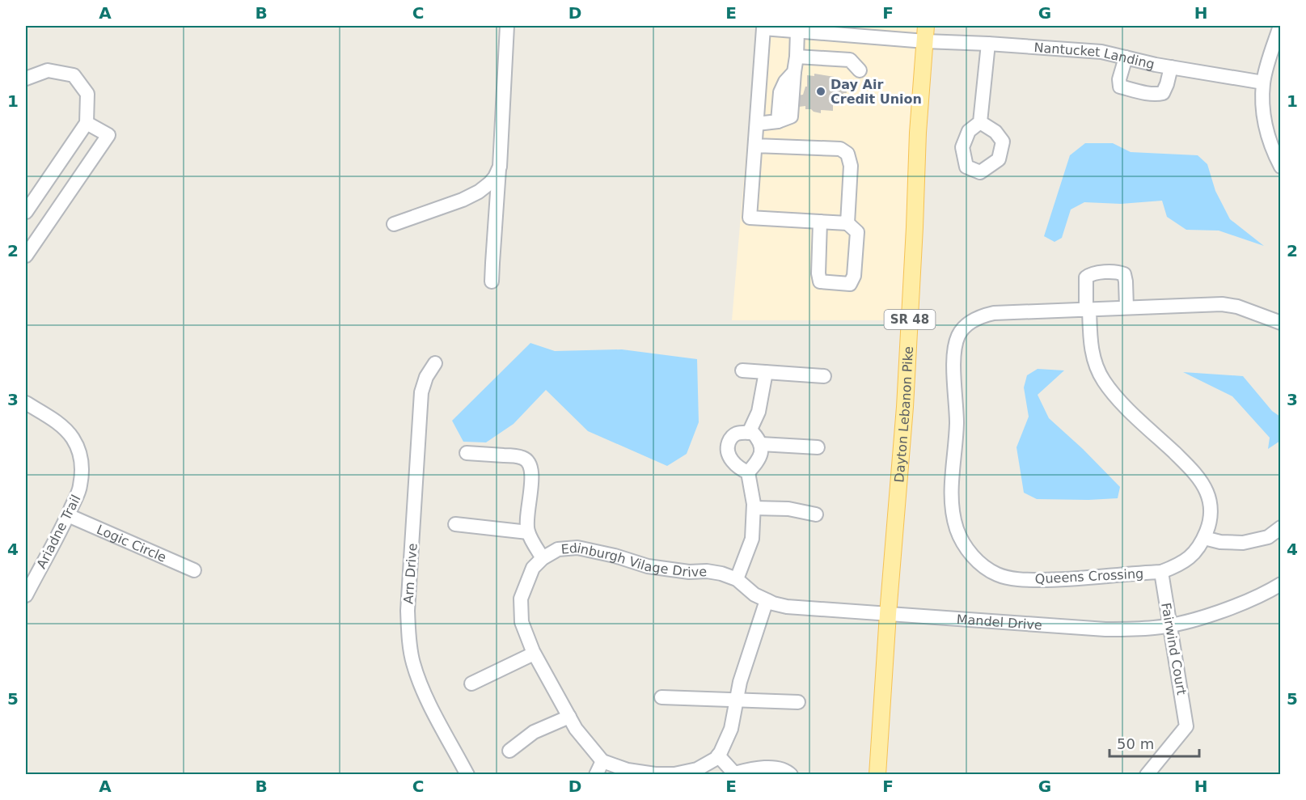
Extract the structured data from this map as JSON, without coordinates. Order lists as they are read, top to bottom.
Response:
{
  "streets": {
    "main road": ["SR 48", "Dayton Lebanon Pike"],
    "street": [
      "Nantucket Landing",
      "Ariadne Trail",
      "Logic Circle",
      "Edinburgh Vilage Drive",
      "Arn Drive",
      "Queens Crossing",
      "Mandel Drive",
      "Fairwind Court"
    ]
  },
  "crossings": [
    ["Nantucket Landing", "Dayton Lebanon Pike"],
    ["Dayton Lebanon Pike", "Mandel Drive"],
    ["Ariadne Trail", "Logic Circle"],
    ["Edinburgh Vilage Drive", "Mandel Drive"],
    ["Queens Crossing", "Fairwind Court"],
    ["Mandel Drive", "Fairwind Court"]
  ],
  "places": ["Day Air Credit Union"],
  "scale_bar": "50 m",
  "grid": {
    "columns": [
      "A",
      "B",
      "C",
      "D",
      "E",
      "F",
      "G",
      "H"
    ],
    "rows": [
      "1",
      "2",
      "3",
      "4",
      "5"
    ]
  }
}
